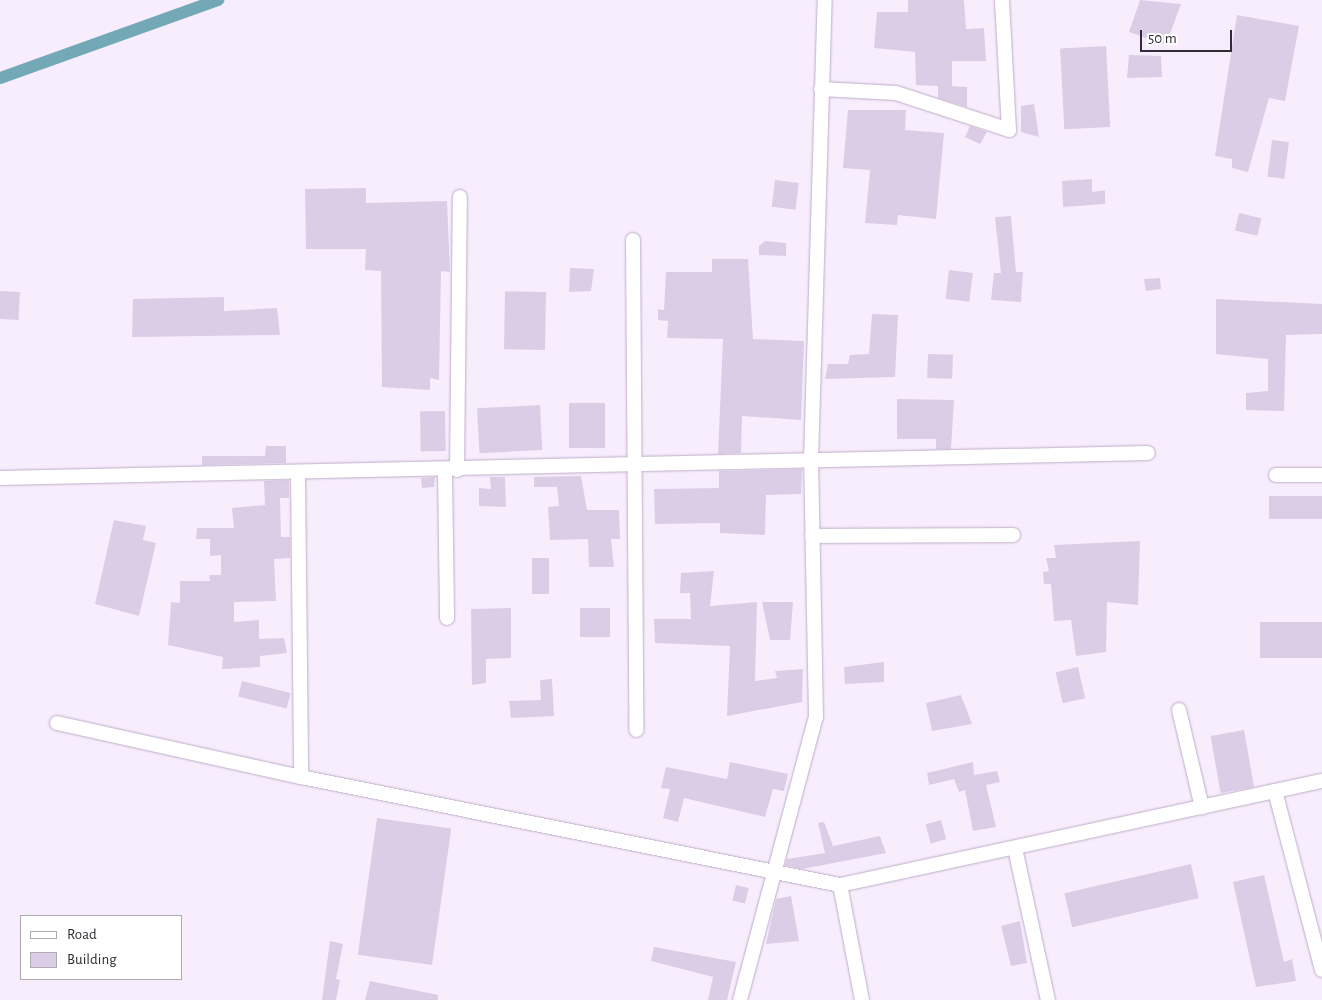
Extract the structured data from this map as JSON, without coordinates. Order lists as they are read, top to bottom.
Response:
{
  "legend": ["Road", "Building"],
  "scale_bar": "50 m"
}
